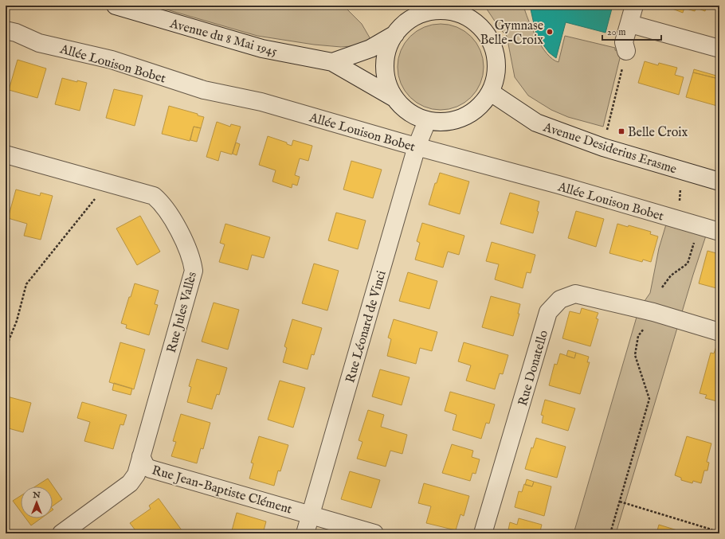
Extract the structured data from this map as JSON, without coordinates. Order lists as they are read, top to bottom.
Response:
{
  "streets": {
    "street": [
      "Avenue du 8 Mai 1945",
      "Allée Louison Bobet",
      "Avenue Desiderius Erasme",
      "Rue Jules Vallès",
      "Rue Léonard de Vinci",
      "Rue Donatello",
      "Rue Jean-Baptiste Clément"
    ]
  },
  "crossings": [
    ["Allée Louison Bobet", "Rue Léonard de Vinci"],
    ["Avenue Desiderius Erasme", "Rue Léonard de Vinci"],
    ["Rue Jules Vallès", "Rue Jean-Baptiste Clément"],
    ["Rue Léonard de Vinci", "Rue Jean-Baptiste Clément"]
  ],
  "places": {
    "other": ["Gymnase Belle-Croix"],
    "transit": ["Belle Croix"]
  },
  "scale_bar": "20 m",
  "north": "top"
}
